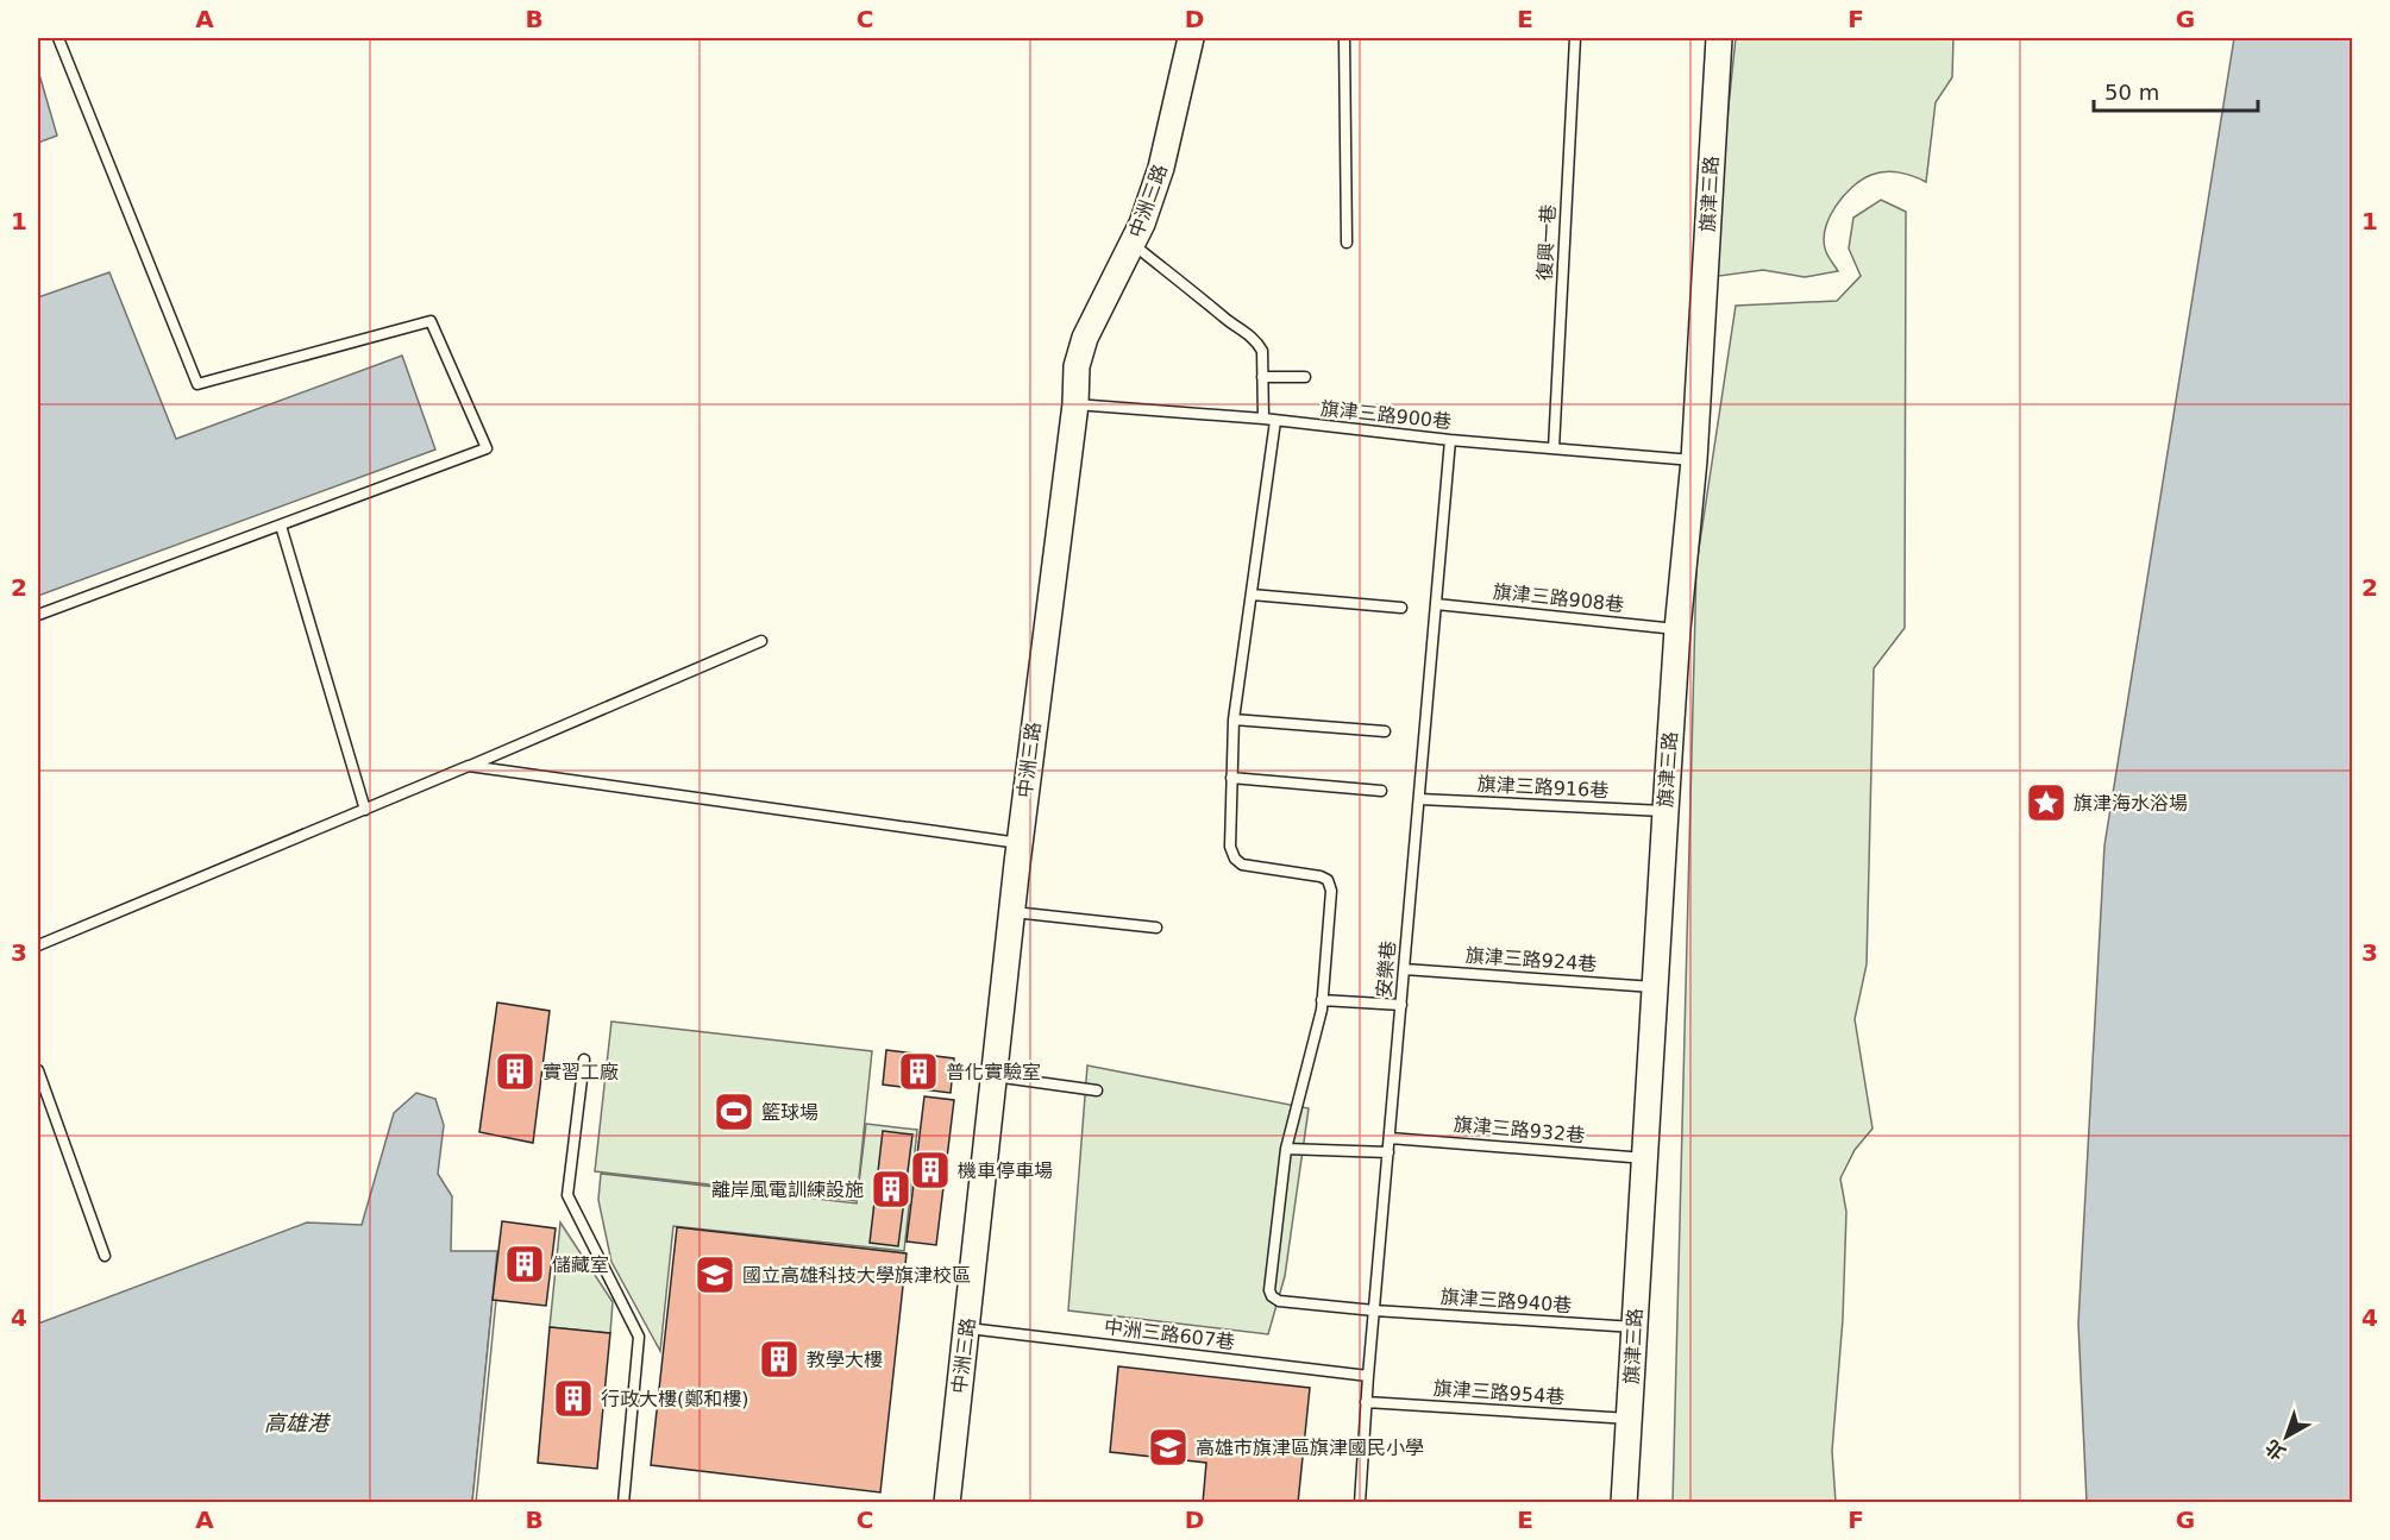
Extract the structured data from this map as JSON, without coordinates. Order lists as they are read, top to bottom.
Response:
{
  "streets": {
    "street": ["旗津三路", "中洲三路"],
    "lane": [
      "復興一巷",
      "旗津三路900巷",
      "旗津三路908巷",
      "旗津三路916巷",
      "旗津三路924巷",
      "安樂巷",
      "旗津三路932巷",
      "旗津三路940巷",
      "中洲三路607巷",
      "旗津三路954巷"
    ]
  },
  "crossings": [
    ["旗津三路", "旗津三路900巷"],
    ["旗津三路", "旗津三路908巷"],
    ["旗津三路", "旗津三路916巷"],
    ["旗津三路", "旗津三路924巷"],
    ["旗津三路", "旗津三路932巷"],
    ["旗津三路", "旗津三路940巷"],
    ["旗津三路", "旗津三路954巷"],
    ["中洲三路", "旗津三路900巷"],
    ["中洲三路", "中洲三路607巷"],
    ["復興一巷", "旗津三路900巷"],
    ["旗津三路900巷", "安樂巷"],
    ["旗津三路908巷", "安樂巷"],
    ["旗津三路916巷", "安樂巷"],
    ["旗津三路924巷", "安樂巷"],
    ["安樂巷", "旗津三路932巷"],
    ["安樂巷", "旗津三路940巷"],
    ["安樂巷", "中洲三路607巷"],
    ["安樂巷", "旗津三路954巷"]
  ],
  "water": ["高雄港"],
  "places": {
    "place": ["旗津海水浴場"],
    "building": [
      "實習工廠",
      "普化實驗室",
      "機車停車場",
      "離岸風電訓練設施",
      "儲藏室",
      "教學大樓",
      "行政大樓(鄭和樓)"
    ],
    "sports": ["籃球場"],
    "school or university": ["國立高雄科技大學旗津校區", "高雄市旗津區旗津國民小學"]
  },
  "scale_bar": "50 m",
  "north": "bottom left",
  "grid": {
    "columns": [
      "A",
      "B",
      "C",
      "D",
      "E",
      "F",
      "G"
    ],
    "rows": [
      "1",
      "2",
      "3",
      "4"
    ]
  }
}
